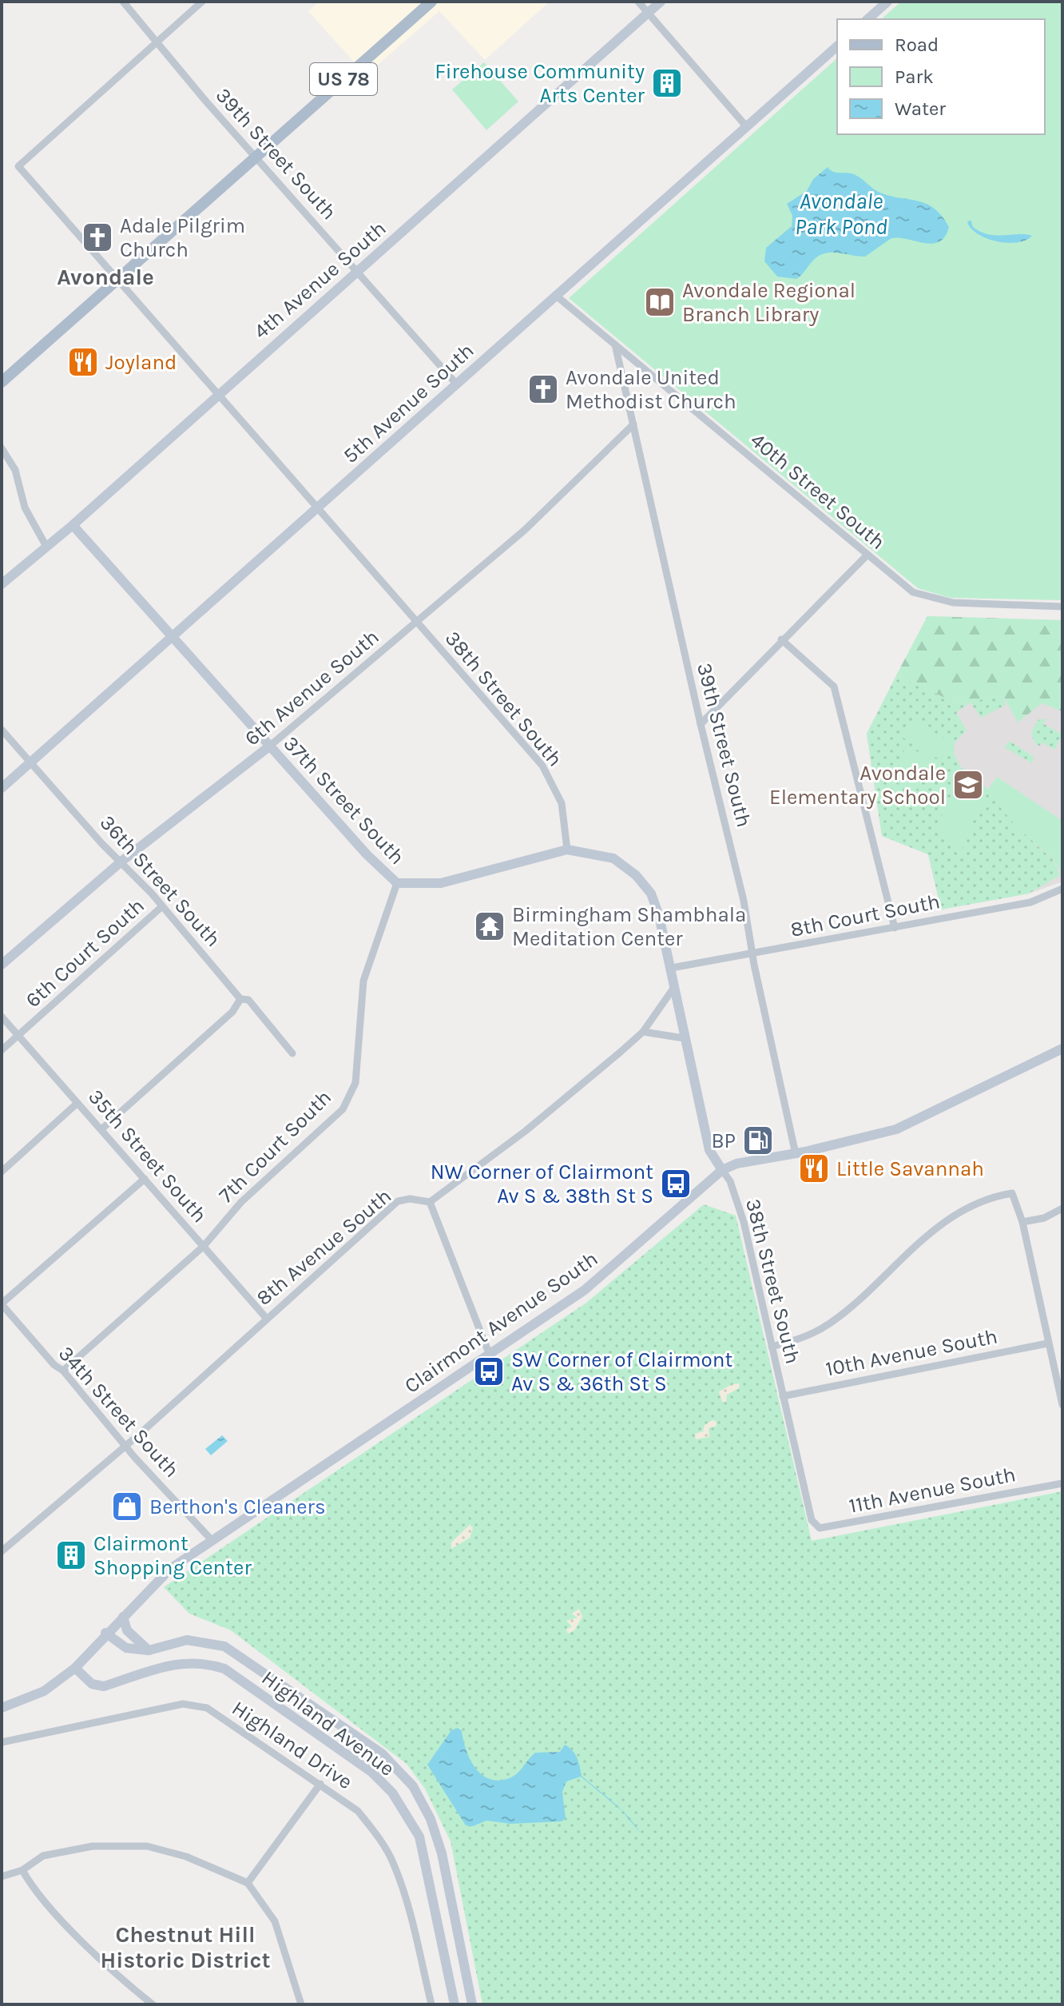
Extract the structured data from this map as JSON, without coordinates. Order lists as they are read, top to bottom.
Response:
{
  "streets": {
    "main road": ["US 78"],
    "street": [
      "39th Street South",
      "4th Avenue South",
      "5th Avenue South",
      "40th Street South",
      "6th Avenue South",
      "38th Street South",
      "37th Street South",
      "36th Street South",
      "8th Court South",
      "6th Court South",
      "7th Court South",
      "35th Street South",
      "8th Avenue South",
      "Clairmont Avenue South",
      "10th Avenue South",
      "34th Street South",
      "11th Avenue South",
      "Highland Avenue",
      "Highland Drive"
    ]
  },
  "crossings": [
    ["US 78", "39th Street South"],
    ["US 78", "38th Street South"],
    ["39th Street South", "4th Avenue South"],
    ["39th Street South", "5th Avenue South"],
    ["39th Street South", "40th Street South"],
    ["39th Street South", "6th Avenue South"],
    ["39th Street South", "38th Street South"],
    ["39th Street South", "8th Court South"],
    ["39th Street South", "Clairmont Avenue South"],
    ["4th Avenue South", "38th Street South"],
    ["4th Avenue South", "37th Street South"],
    ["5th Avenue South", "40th Street South"],
    ["5th Avenue South", "38th Street South"],
    ["5th Avenue South", "37th Street South"],
    ["5th Avenue South", "36th Street South"],
    ["6th Avenue South", "38th Street South"],
    ["6th Avenue South", "37th Street South"],
    ["6th Avenue South", "36th Street South"],
    ["38th Street South", "37th Street South"],
    ["38th Street South", "8th Court South"],
    ["38th Street South", "Clairmont Avenue South"],
    ["38th Street South", "10th Avenue South"],
    ["38th Street South", "11th Avenue South"],
    ["37th Street South", "7th Court South"],
    ["36th Street South", "6th Court South"],
    ["6th Court South", "35th Street South"],
    ["7th Court South", "35th Street South"],
    ["7th Court South", "34th Street South"],
    ["35th Street South", "8th Avenue South"],
    ["8th Avenue South", "34th Street South"],
    ["Clairmont Avenue South", "34th Street South"],
    ["Clairmont Avenue South", "Highland Avenue"]
  ],
  "districts": ["Avondale", "Chestnut Hill Historic District"],
  "water": ["Avondale Park Pond"],
  "places": {
    "building": ["Firehouse Community Arts Center", "Clairmont Shopping Center"],
    "church": ["Adale Pilgrim Church", "Avondale United Methodist Church"],
    "library": ["Avondale Regional Branch Library"],
    "restaurant": ["Joyland", "Little Savannah"],
    "school or university": ["Avondale Elementary School"],
    "temple": ["Birmingham Shambhala Meditation Center"],
    "fuel station": ["BP"],
    "bus stop": ["NW Corner of Clairmont Av S & 38th St S", "SW Corner of Clairmont Av S & 36th St S"],
    "shop": ["Berthon's Cleaners"]
  },
  "legend": ["Road", "Park", "Water"]
}
